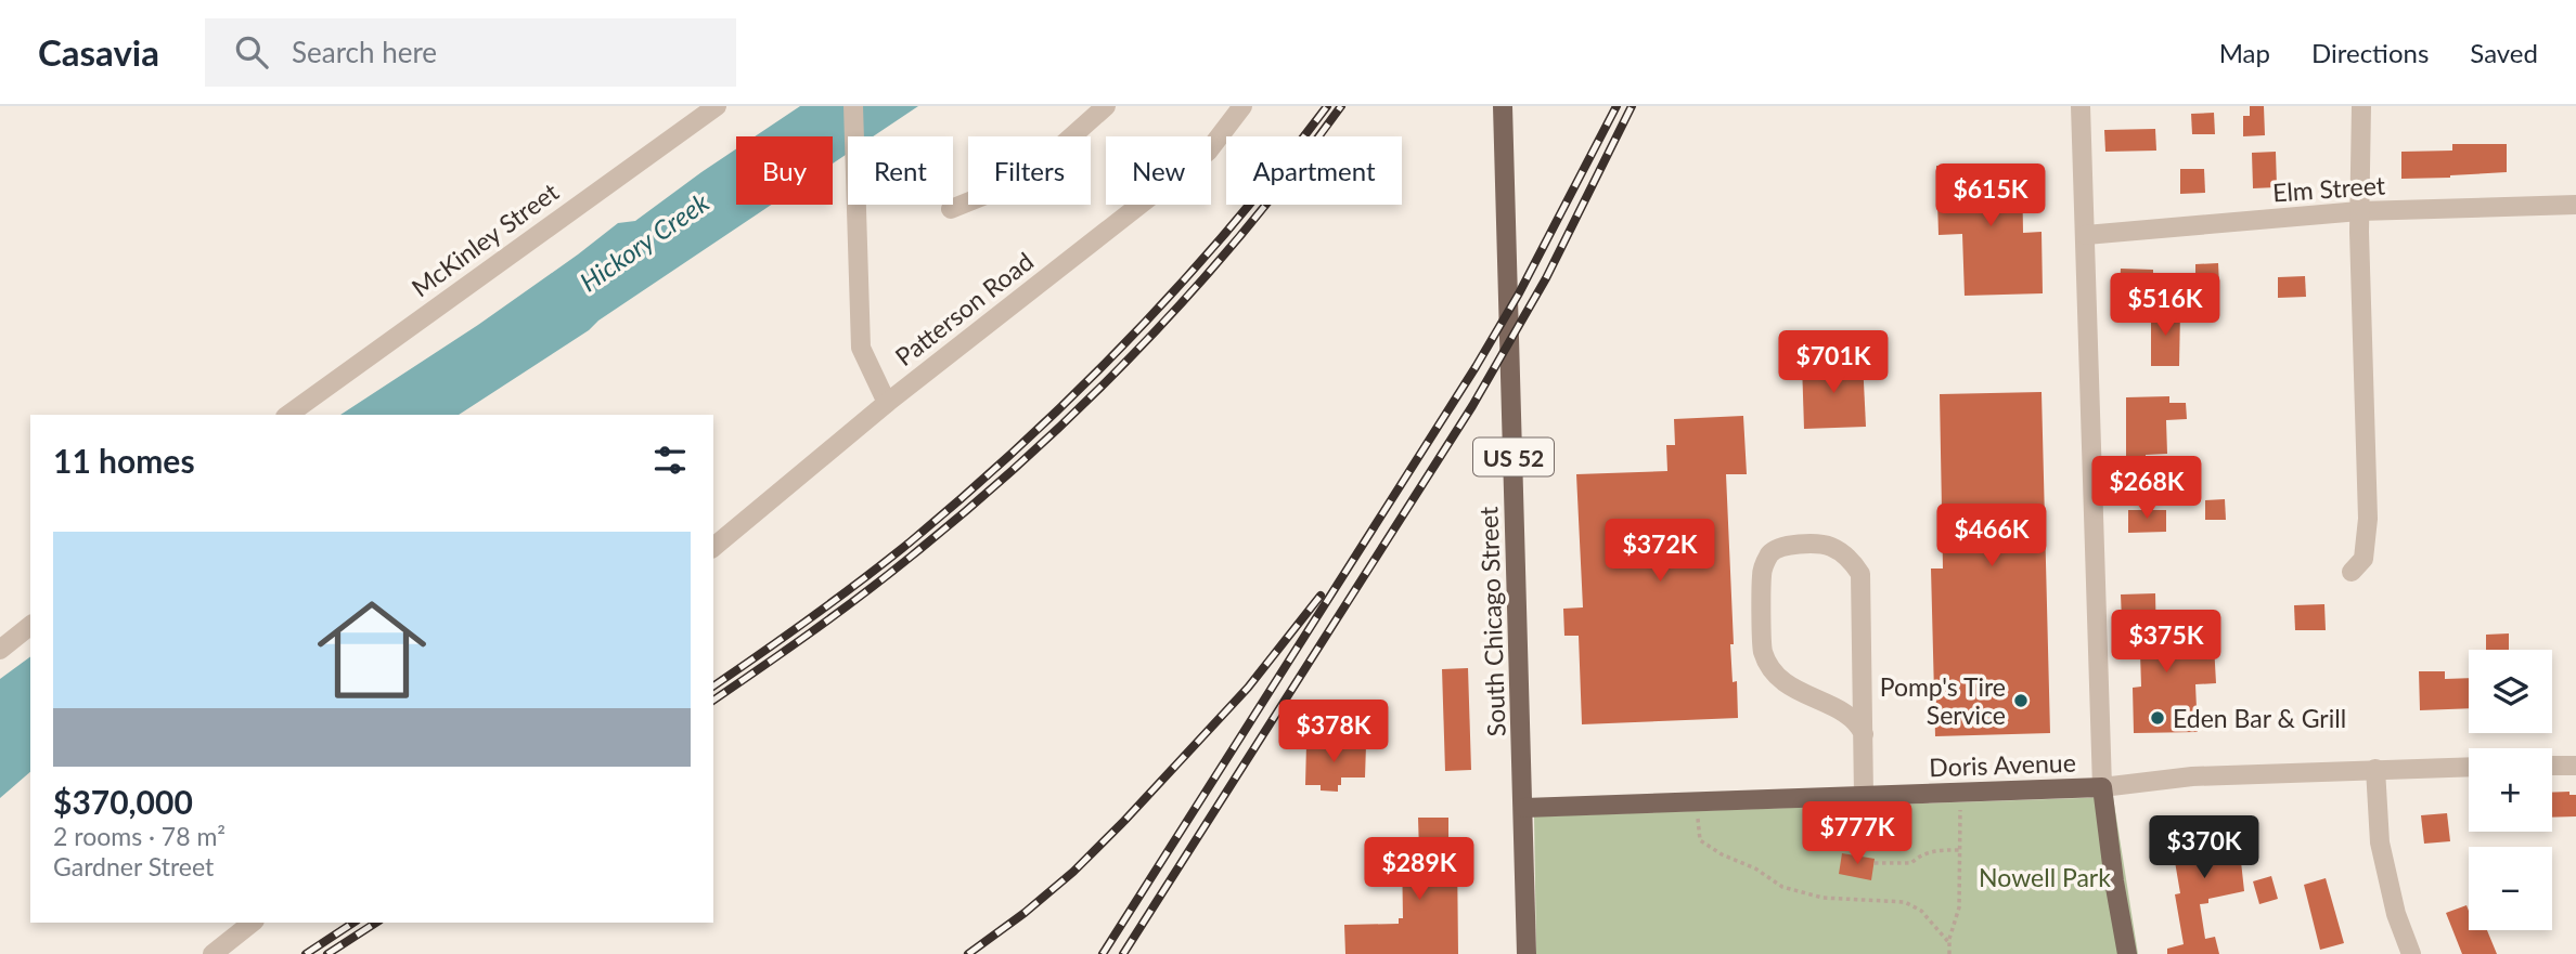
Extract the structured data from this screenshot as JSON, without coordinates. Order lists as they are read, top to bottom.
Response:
{
  "streets": {
    "main road": ["US 52", "South Chicago Street", "Doris Avenue"],
    "street": ["Elm Street", "McKinley Street", "Patterson Road"]
  },
  "crossings": [
    ["South Chicago Street", "Doris Avenue"]
  ],
  "water": ["Hickory Creek"],
  "parks": ["Nowell Park"],
  "places": ["Pomp's Tire Service", "Eden Bar & Grill"],
  "page": {
    "header": "Casavia",
    "search": "Search here",
    "nav": ["Map", "Directions", "Saved"],
    "chip": [
      "Buy",
      "Rent",
      "Filters",
      "New",
      "Apartment"
    ],
    "price": [
      "$615K",
      "$516K",
      "$701K",
      "$268K",
      "$466K",
      "$372K",
      "$375K",
      "$378K",
      "$777K",
      "$370K",
      "$289K"
    ],
    "heading": "11 homes",
    "list": [
      {
        "name": "$370,000",
        "note": "2 rooms · 78 m² · Gardner Street"
      }
    ],
    "map_buttons": ["+", "−"]
  }
}
